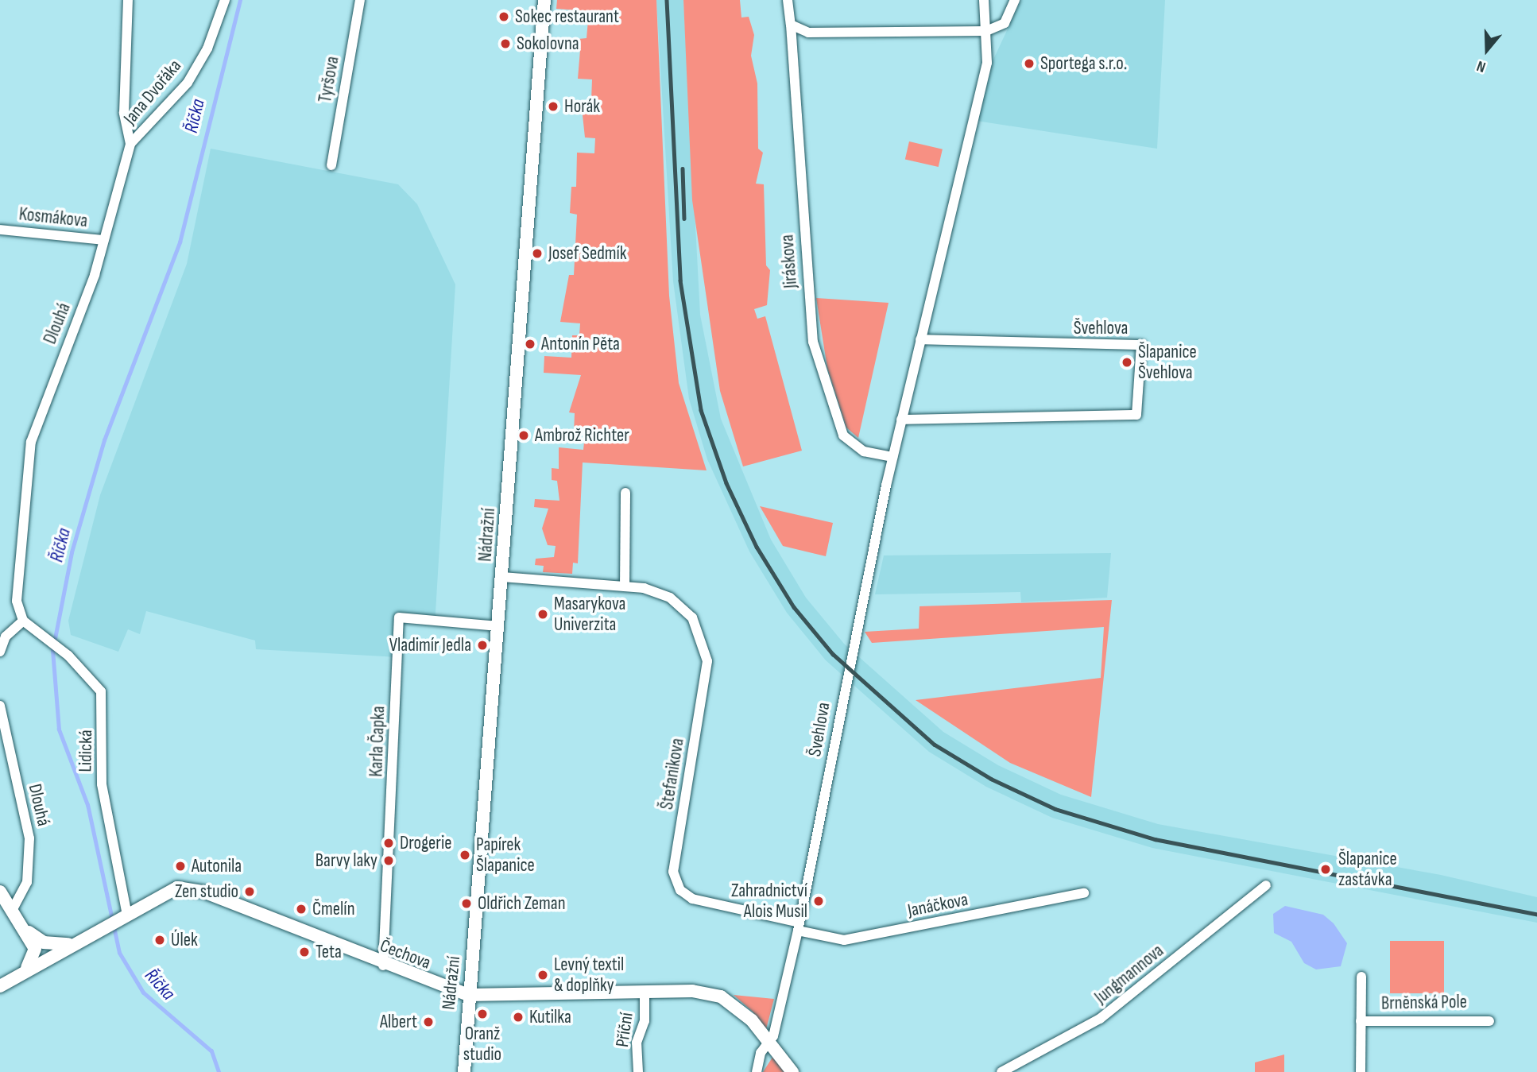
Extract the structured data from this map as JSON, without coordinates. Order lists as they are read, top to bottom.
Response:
{
  "streets": {
    "street": [
      "Tyršova",
      "Jana Dvořáka",
      "Kosmákova",
      "Jiráskova",
      "Dlouhá",
      "Švehlova",
      "Nádražní",
      "Karla Čapka",
      "Lidická",
      "Štefanikova",
      "Janáčkova",
      "Čechova",
      "Jungmannova",
      "Brněnská Pole",
      "Příční"
    ]
  },
  "crossings": [
    ["Jana Dvořáka", "Dlouhá"],
    ["Kosmákova", "Dlouhá"],
    ["Jiráskova", "Švehlova"],
    ["Dlouhá", "Lidická"],
    ["Švehlova", "Štefanikova"],
    ["Švehlova", "Janáčkova"],
    ["Švehlova", "Čechova"],
    ["Nádražní", "Karla Čapka"],
    ["Nádražní", "Štefanikova"],
    ["Nádražní", "Čechova"],
    ["Karla Čapka", "Čechova"],
    ["Lidická", "Čechova"],
    ["Štefanikova", "Janáčkova"],
    ["Čechova", "Příční"]
  ],
  "water": ["Říčka"],
  "places": [
    "Sokec restaurant",
    "Sokolovna",
    "Sportega s.r.o.",
    "Horák",
    "Josef Sedmík",
    "Antonín Pěta",
    "Šlapanice Švehlova",
    "Ambrož Richter",
    "Masarykova Univerzita",
    "Vladimír Jedla",
    "Drogerie",
    "Papírek Šlapanice",
    "Barvy laky",
    "Autonila",
    "Šlapanice zastávka",
    "Zen studio",
    "Zahradnictví Alois Musil",
    "Oldřich Zeman",
    "Čmelín",
    "Úlek",
    "Teta",
    "Levný textil & doplňky",
    "Oranž studio",
    "Kutilka",
    "Albert"
  ],
  "north": "bottom"
}
